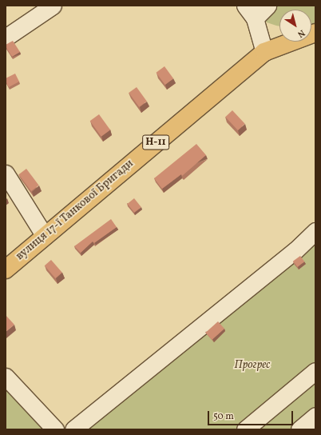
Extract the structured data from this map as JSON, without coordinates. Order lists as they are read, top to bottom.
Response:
{
  "streets": {
    "main road": ["Н-11", "вулиця 17-ї Танкової Бригади"]
  },
  "parks": ["Прогрес"],
  "scale_bar": "50 m",
  "north": "bottom right"
}
